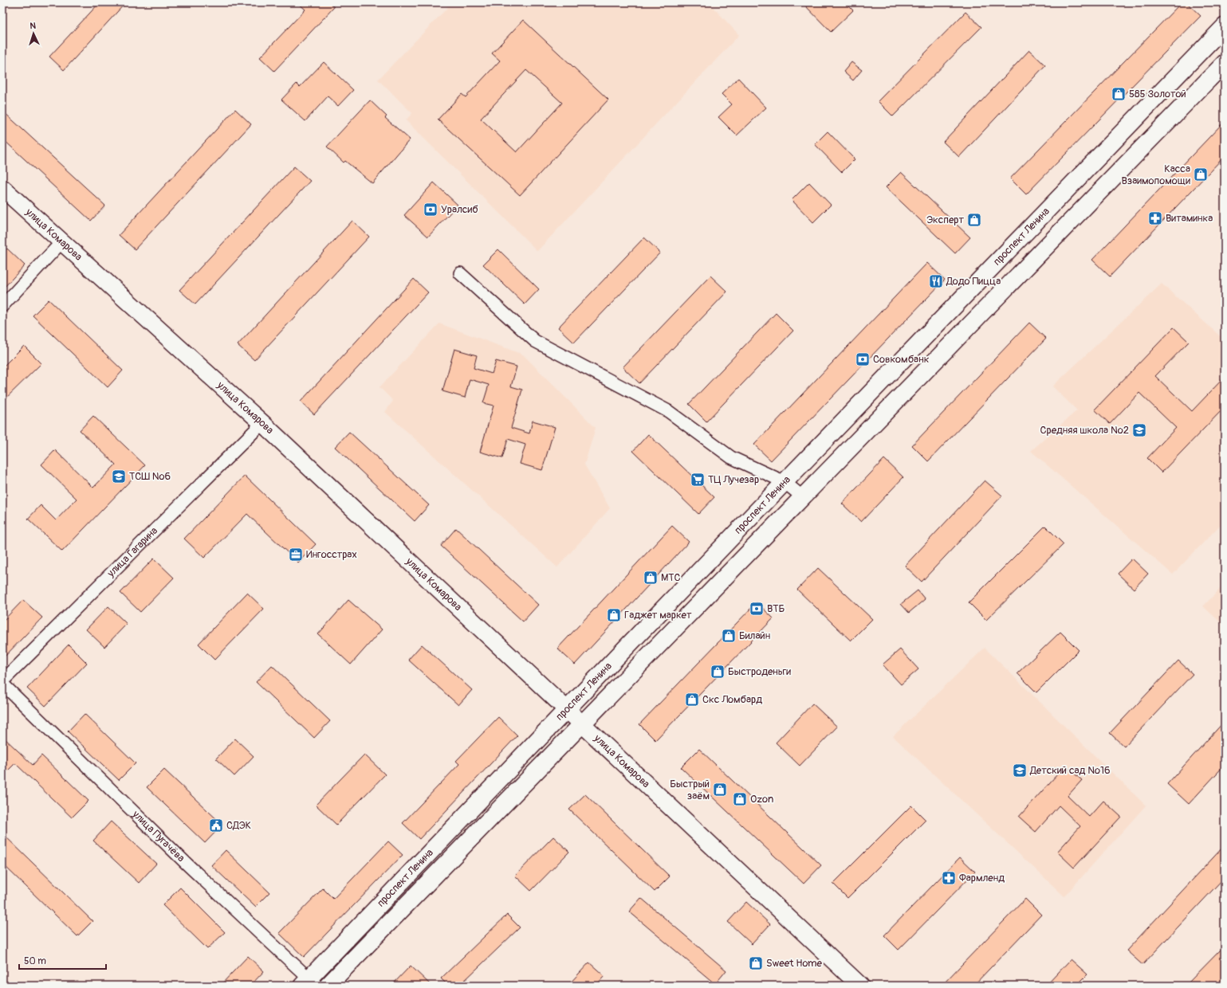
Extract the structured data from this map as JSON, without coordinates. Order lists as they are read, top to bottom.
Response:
{
  "streets": {
    "street": [
      "улица Комарова",
      "проспект Ленина",
      "улица Гагарина",
      "улица Пугачёва"
    ]
  },
  "crossings": [
    ["улица Комарова", "проспект Ленина"],
    ["улица Комарова", "улица Гагарина"],
    ["проспект Ленина", "улица Пугачёва"]
  ],
  "places": {
    "shop": [
      "585 Золотой",
      "Касса Взаимопомощи",
      "Эксперт",
      "МТС",
      "Гаджет маркет",
      "Билайн",
      "Быстроденьги",
      "Скс Ломбард",
      "Быстрый заём",
      "Ozon",
      "Sweet Home"
    ],
    "bank": ["Уралсиб", "Совкомбанк", "ВТБ"],
    "pharmacy": ["Витаминка", "Фармленд"],
    "restaurant": ["Додо Пицца"],
    "school or university": ["Средняя школа №2", "ТСШ №6", "Детский сад №16"],
    "supermarket": ["ТЦ Лучезар"],
    "office": ["Ингосстрах"],
    "public building": ["СДЭК"]
  },
  "scale_bar": "50 m",
  "north": "top"
}
